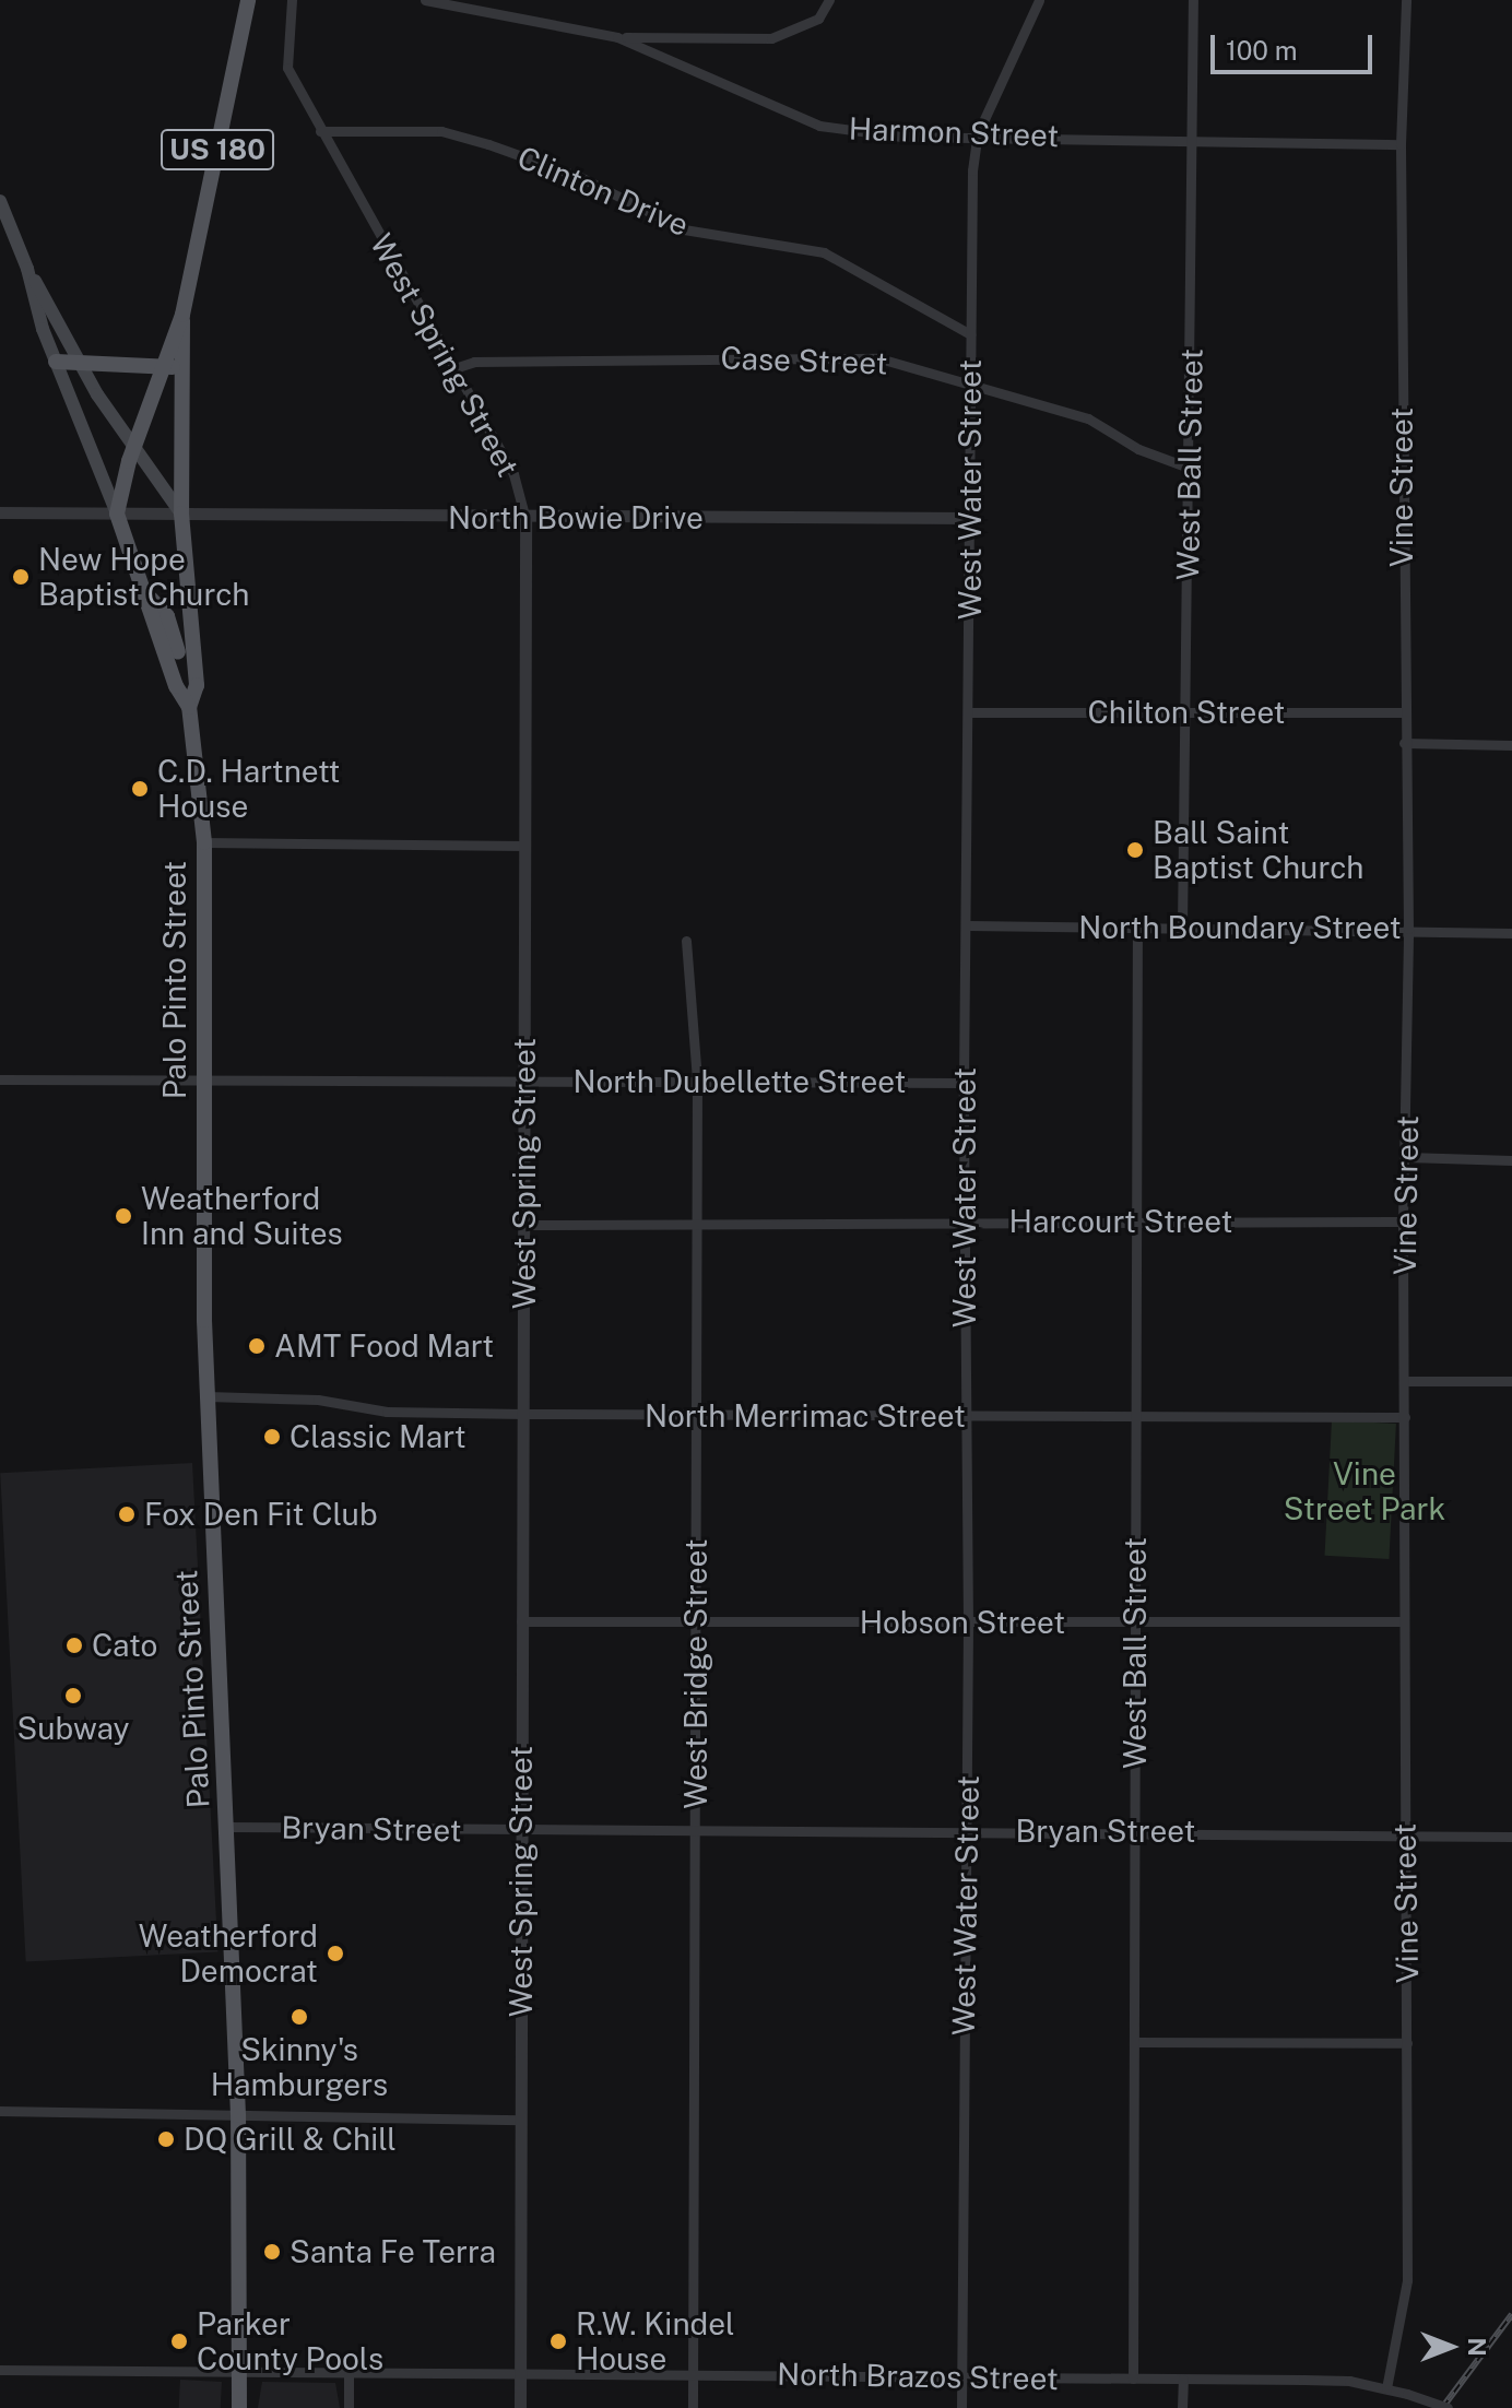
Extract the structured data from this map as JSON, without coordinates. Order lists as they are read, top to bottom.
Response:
{
  "streets": {
    "main road": ["US 180", "Palo Pinto Street"],
    "street": [
      "Harmon Street",
      "Clinton Drive",
      "West Spring Street",
      "Case Street",
      "West Ball Street",
      "Vine Street",
      "West Water Street",
      "North Bowie Drive",
      "Chilton Street",
      "North Boundary Street",
      "North Dubellette Street",
      "Harcourt Street",
      "North Merrimac Street",
      "Hobson Street",
      "West Bridge Street",
      "Bryan Street",
      "North Brazos Street"
    ]
  },
  "crossings": [
    ["Harmon Street", "West Ball Street"],
    ["Harmon Street", "Vine Street"],
    ["Harmon Street", "West Water Street"],
    ["US 180", "North Bowie Drive"],
    ["US 180", "Palo Pinto Street"],
    ["Clinton Drive", "West Spring Street"],
    ["Clinton Drive", "West Water Street"],
    ["West Spring Street", "Case Street"],
    ["West Spring Street", "North Bowie Drive"],
    ["West Spring Street", "North Dubellette Street"],
    ["West Spring Street", "Harcourt Street"],
    ["West Spring Street", "North Merrimac Street"],
    ["West Spring Street", "Hobson Street"],
    ["West Spring Street", "Bryan Street"],
    ["West Spring Street", "North Brazos Street"],
    ["Case Street", "West Ball Street"],
    ["Case Street", "West Water Street"],
    ["West Ball Street", "Chilton Street"],
    ["West Ball Street", "North Boundary Street"],
    ["West Ball Street", "Harcourt Street"],
    ["West Ball Street", "North Merrimac Street"],
    ["West Ball Street", "Hobson Street"],
    ["West Ball Street", "Bryan Street"],
    ["West Ball Street", "North Brazos Street"],
    ["Vine Street", "Chilton Street"],
    ["Vine Street", "North Boundary Street"],
    ["Vine Street", "Harcourt Street"],
    ["Vine Street", "North Merrimac Street"],
    ["Vine Street", "Hobson Street"],
    ["Vine Street", "Bryan Street"],
    ["Vine Street", "North Brazos Street"],
    ["West Water Street", "North Bowie Drive"],
    ["West Water Street", "Chilton Street"],
    ["West Water Street", "North Boundary Street"],
    ["West Water Street", "North Dubellette Street"],
    ["West Water Street", "Harcourt Street"],
    ["West Water Street", "North Merrimac Street"],
    ["West Water Street", "Hobson Street"],
    ["West Water Street", "Bryan Street"],
    ["West Water Street", "North Brazos Street"],
    ["North Bowie Drive", "Palo Pinto Street"],
    ["Palo Pinto Street", "North Dubellette Street"],
    ["Palo Pinto Street", "North Merrimac Street"],
    ["Palo Pinto Street", "Bryan Street"],
    ["Palo Pinto Street", "North Brazos Street"],
    ["North Dubellette Street", "West Bridge Street"],
    ["Harcourt Street", "West Bridge Street"],
    ["North Merrimac Street", "West Bridge Street"],
    ["Hobson Street", "West Bridge Street"],
    ["West Bridge Street", "Bryan Street"],
    ["West Bridge Street", "North Brazos Street"]
  ],
  "parks": ["Vine Street Park"],
  "places": [
    "New Hope Baptist Church",
    "C.D. Hartnett House",
    "Ball Saint Baptist Church",
    "Weatherford Inn and Suites",
    "AMT Food Mart",
    "Classic Mart",
    "Fox Den Fit Club",
    "Cato",
    "Subway",
    "Weatherford Democrat",
    "Skinny's Hamburgers",
    "DQ Grill & Chill",
    "Santa Fe Terra",
    "Parker County Pools",
    "R.W. Kindel House"
  ],
  "scale_bar": "100 m",
  "north": "right"
}
